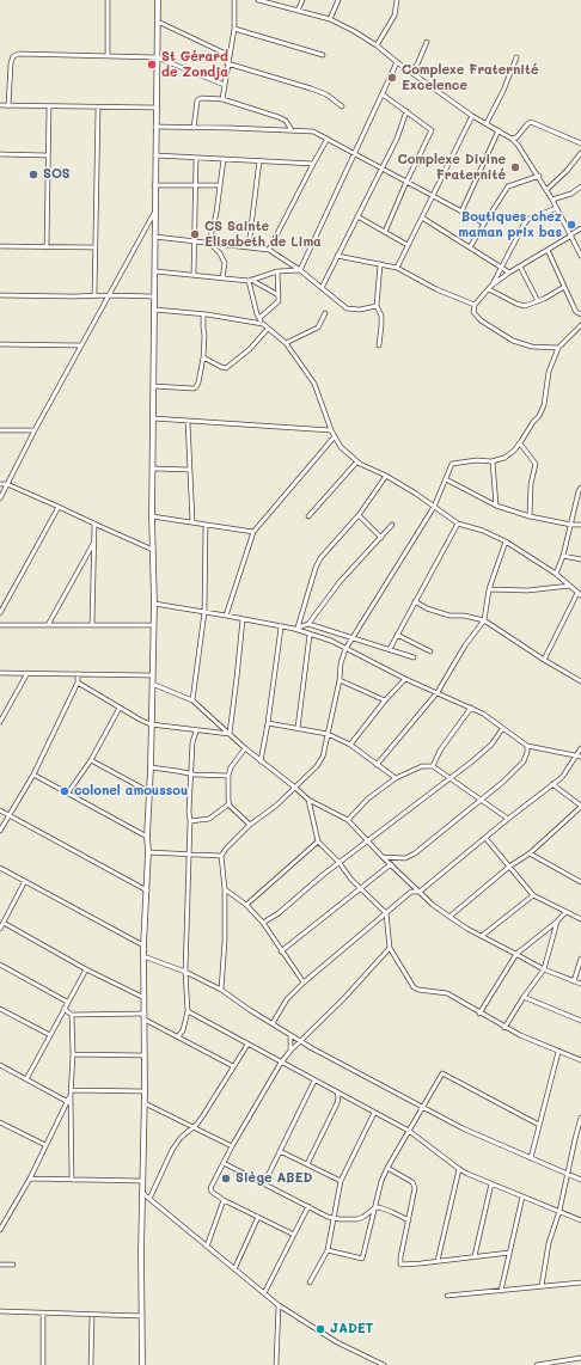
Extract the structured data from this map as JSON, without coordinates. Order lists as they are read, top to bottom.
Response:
{
  "places": [
    "St Gérard de Zondja",
    "Complexe Fraternité Excelence",
    "Complexe Divine Fraternité",
    "SOS",
    "Boutiques chez maman prix bas",
    "CS Sainte Elisabeth de Lima",
    "colonel amoussou",
    "Siège ABED",
    "JADET"
  ]
}
